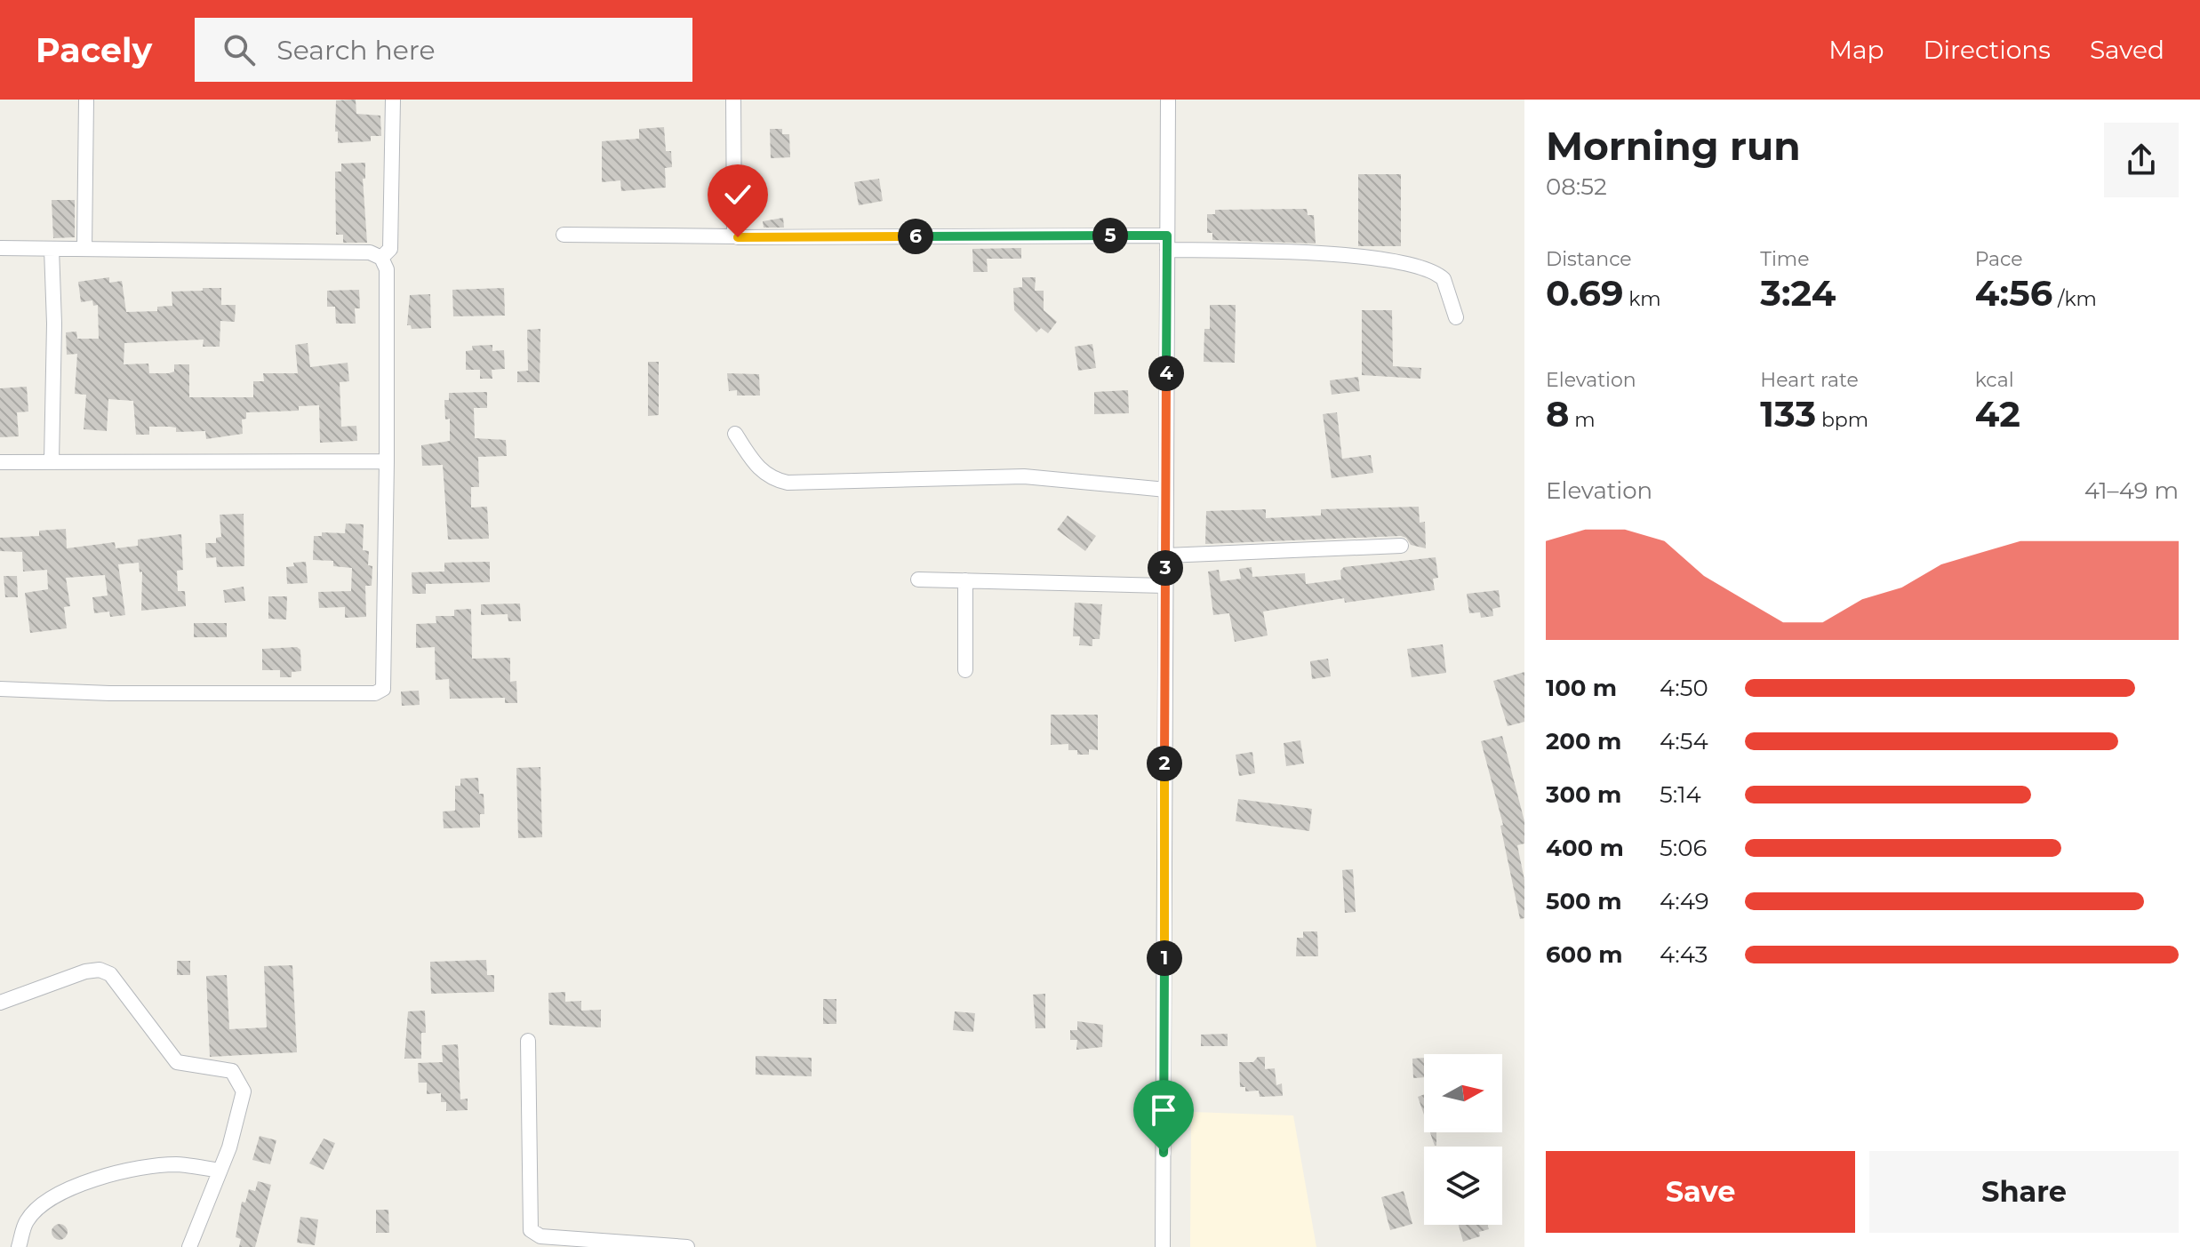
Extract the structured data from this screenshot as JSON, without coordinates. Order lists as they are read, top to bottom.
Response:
{
  "north": "right",
  "page": {
    "header": "Pacely",
    "search": "Search here",
    "nav": ["Map", "Directions", "Saved"],
    "heading": ["Morning run", "08:52"],
    "pins": [
      "5",
      "6",
      "4",
      "3",
      "2",
      "1"
    ],
    "stats": [
      ["Distance", "0.69 km"],
      ["Time", "3:24"],
      ["Pace", "4:56 /km"],
      ["Elevation", "8 m"],
      ["Heart rate", "133 bpm"],
      ["kcal", "42"]
    ],
    "chart": ["Elevation", "41–49 m"],
    "list": [
      {
        "name": "100 m",
        "note": "4:50"
      },
      {
        "name": "200 m",
        "note": "4:54"
      },
      {
        "name": "300 m",
        "note": "5:14"
      },
      {
        "name": "400 m",
        "note": "5:06"
      },
      {
        "name": "500 m",
        "note": "4:49"
      },
      {
        "name": "600 m",
        "note": "4:43"
      }
    ],
    "buttons": ["Save", "Share"]
  }
}
